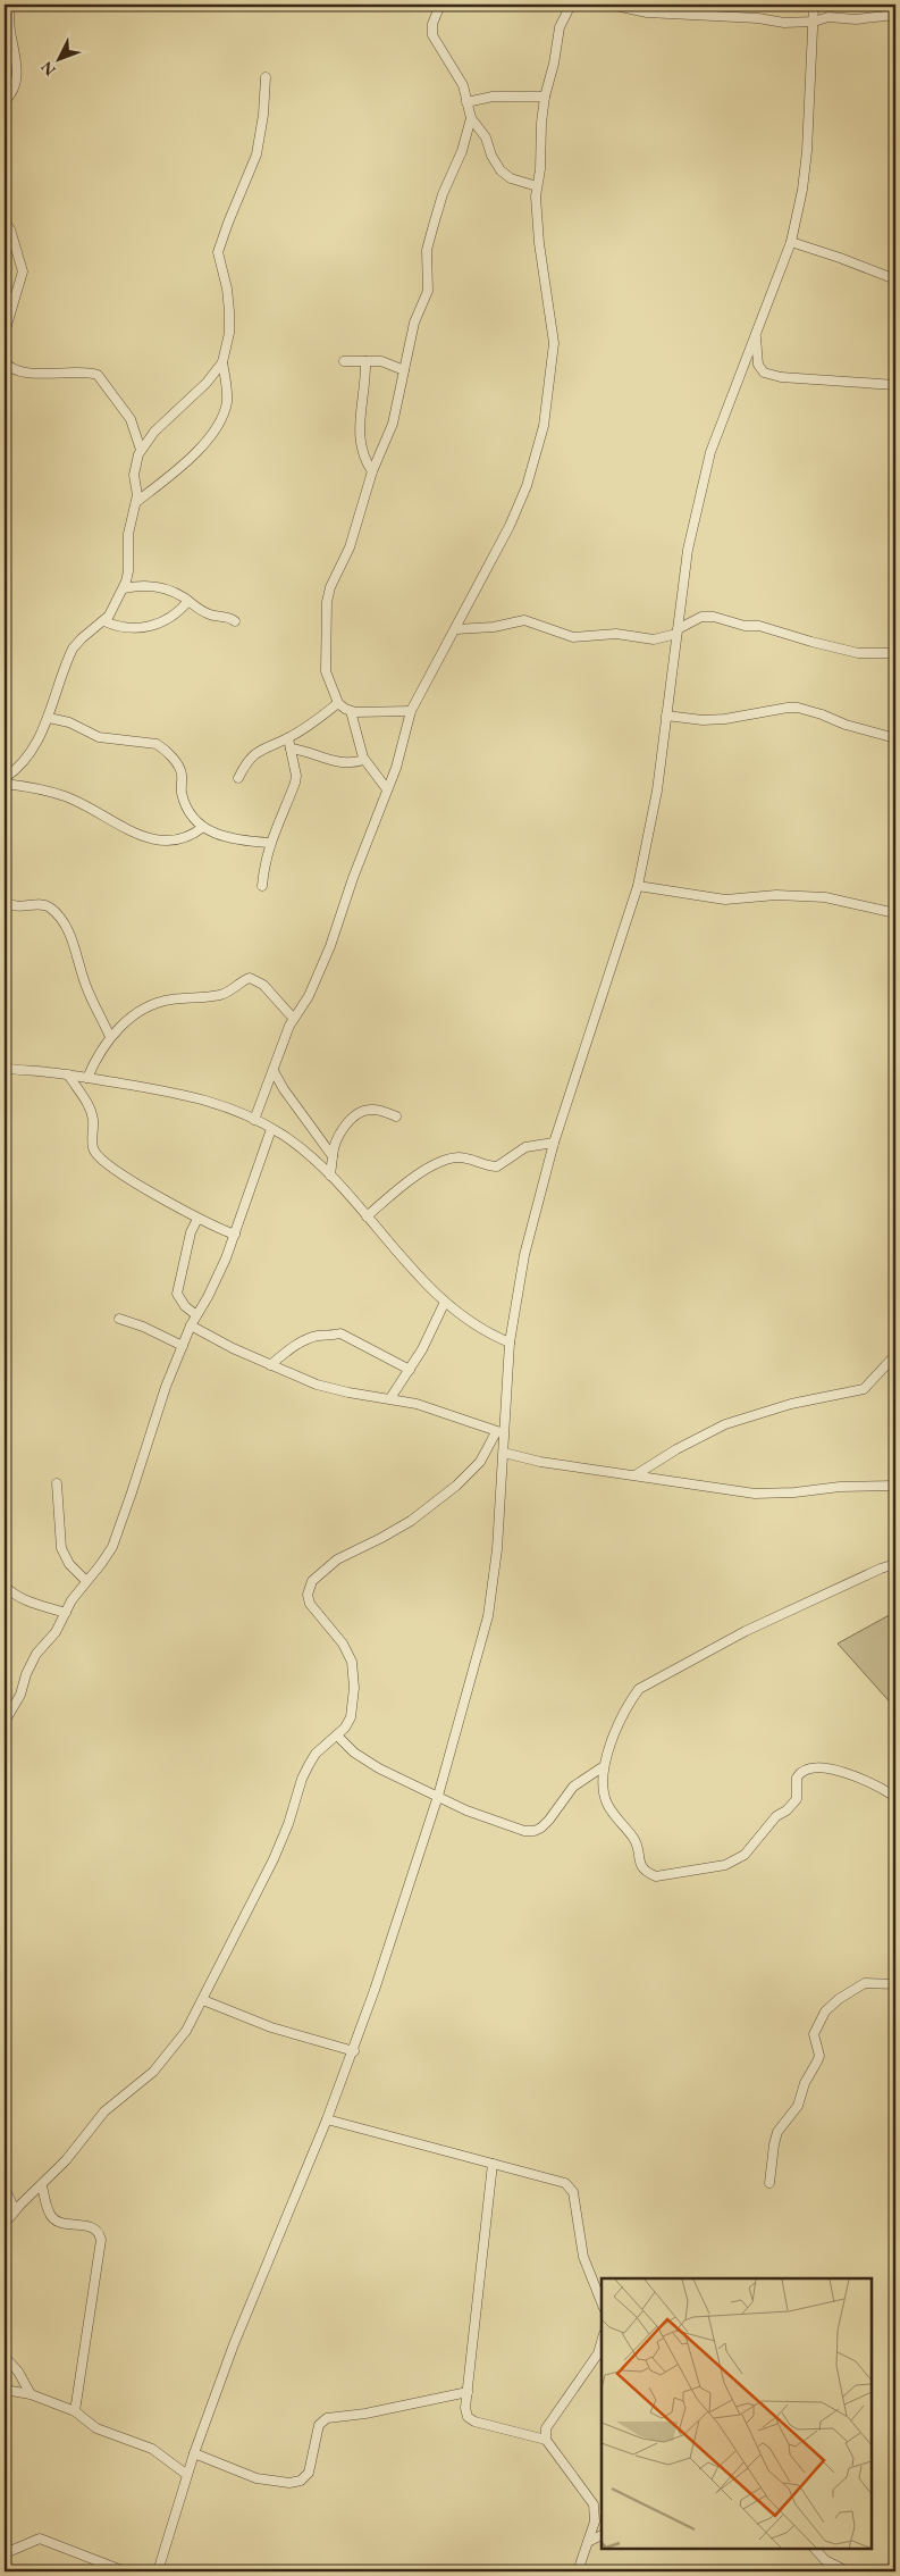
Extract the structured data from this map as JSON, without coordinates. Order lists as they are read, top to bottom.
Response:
{
  "north": "bottom left"
}
